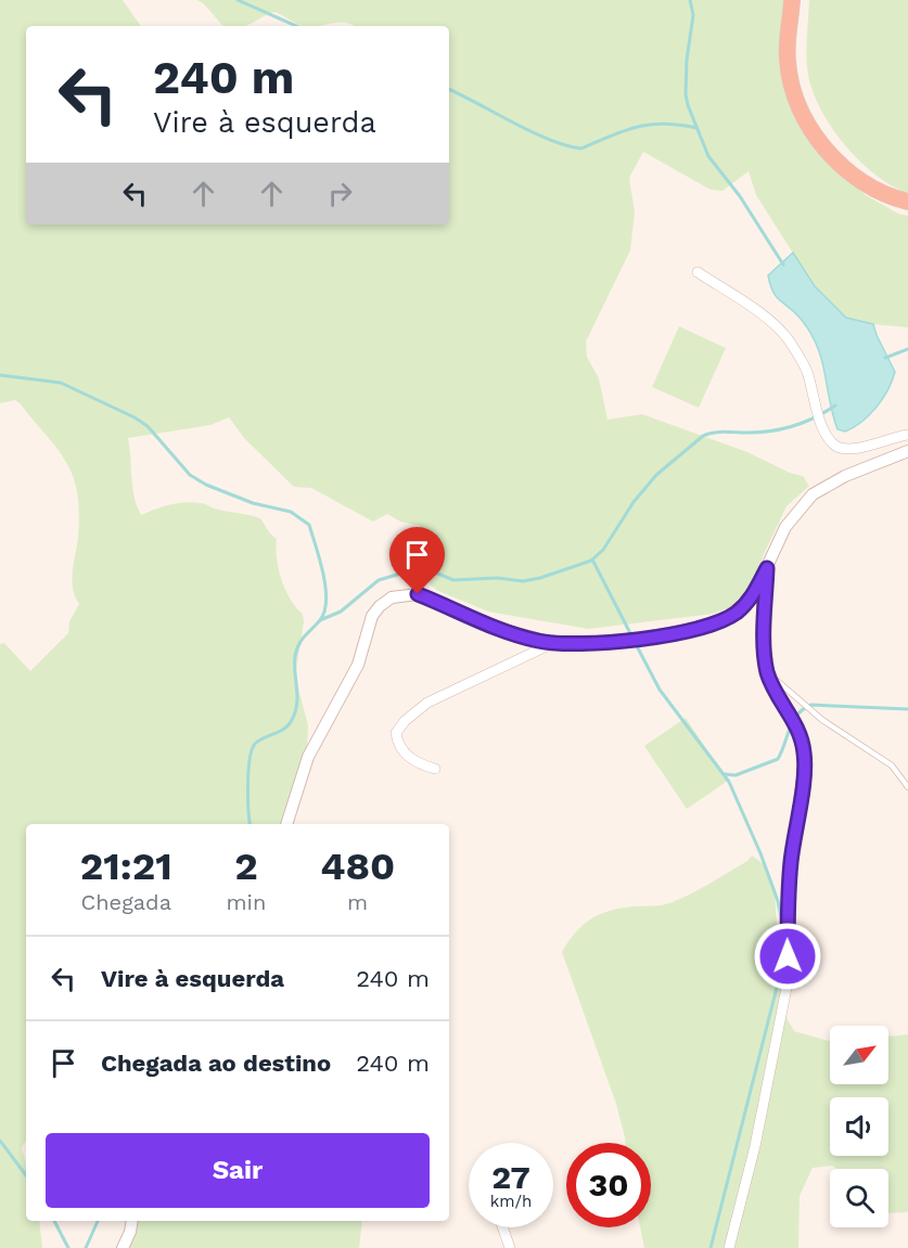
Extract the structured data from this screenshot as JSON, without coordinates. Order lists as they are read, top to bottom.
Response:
{
  "north": "top right",
  "page": {
    "turn": ["240 m", "Vire à esquerda"],
    "eta": [
      "21:21",
      "Chegada",
      "2",
      "min",
      "480",
      "m"
    ],
    "list": [
      {
        "name": "Vire à esquerda",
        "value": "240 m"
      },
      {
        "name": "Chegada ao destino",
        "value": "240 m"
      }
    ],
    "buttons": "Sair",
    "speed": "27 km/h",
    "limit": "30"
  }
}
